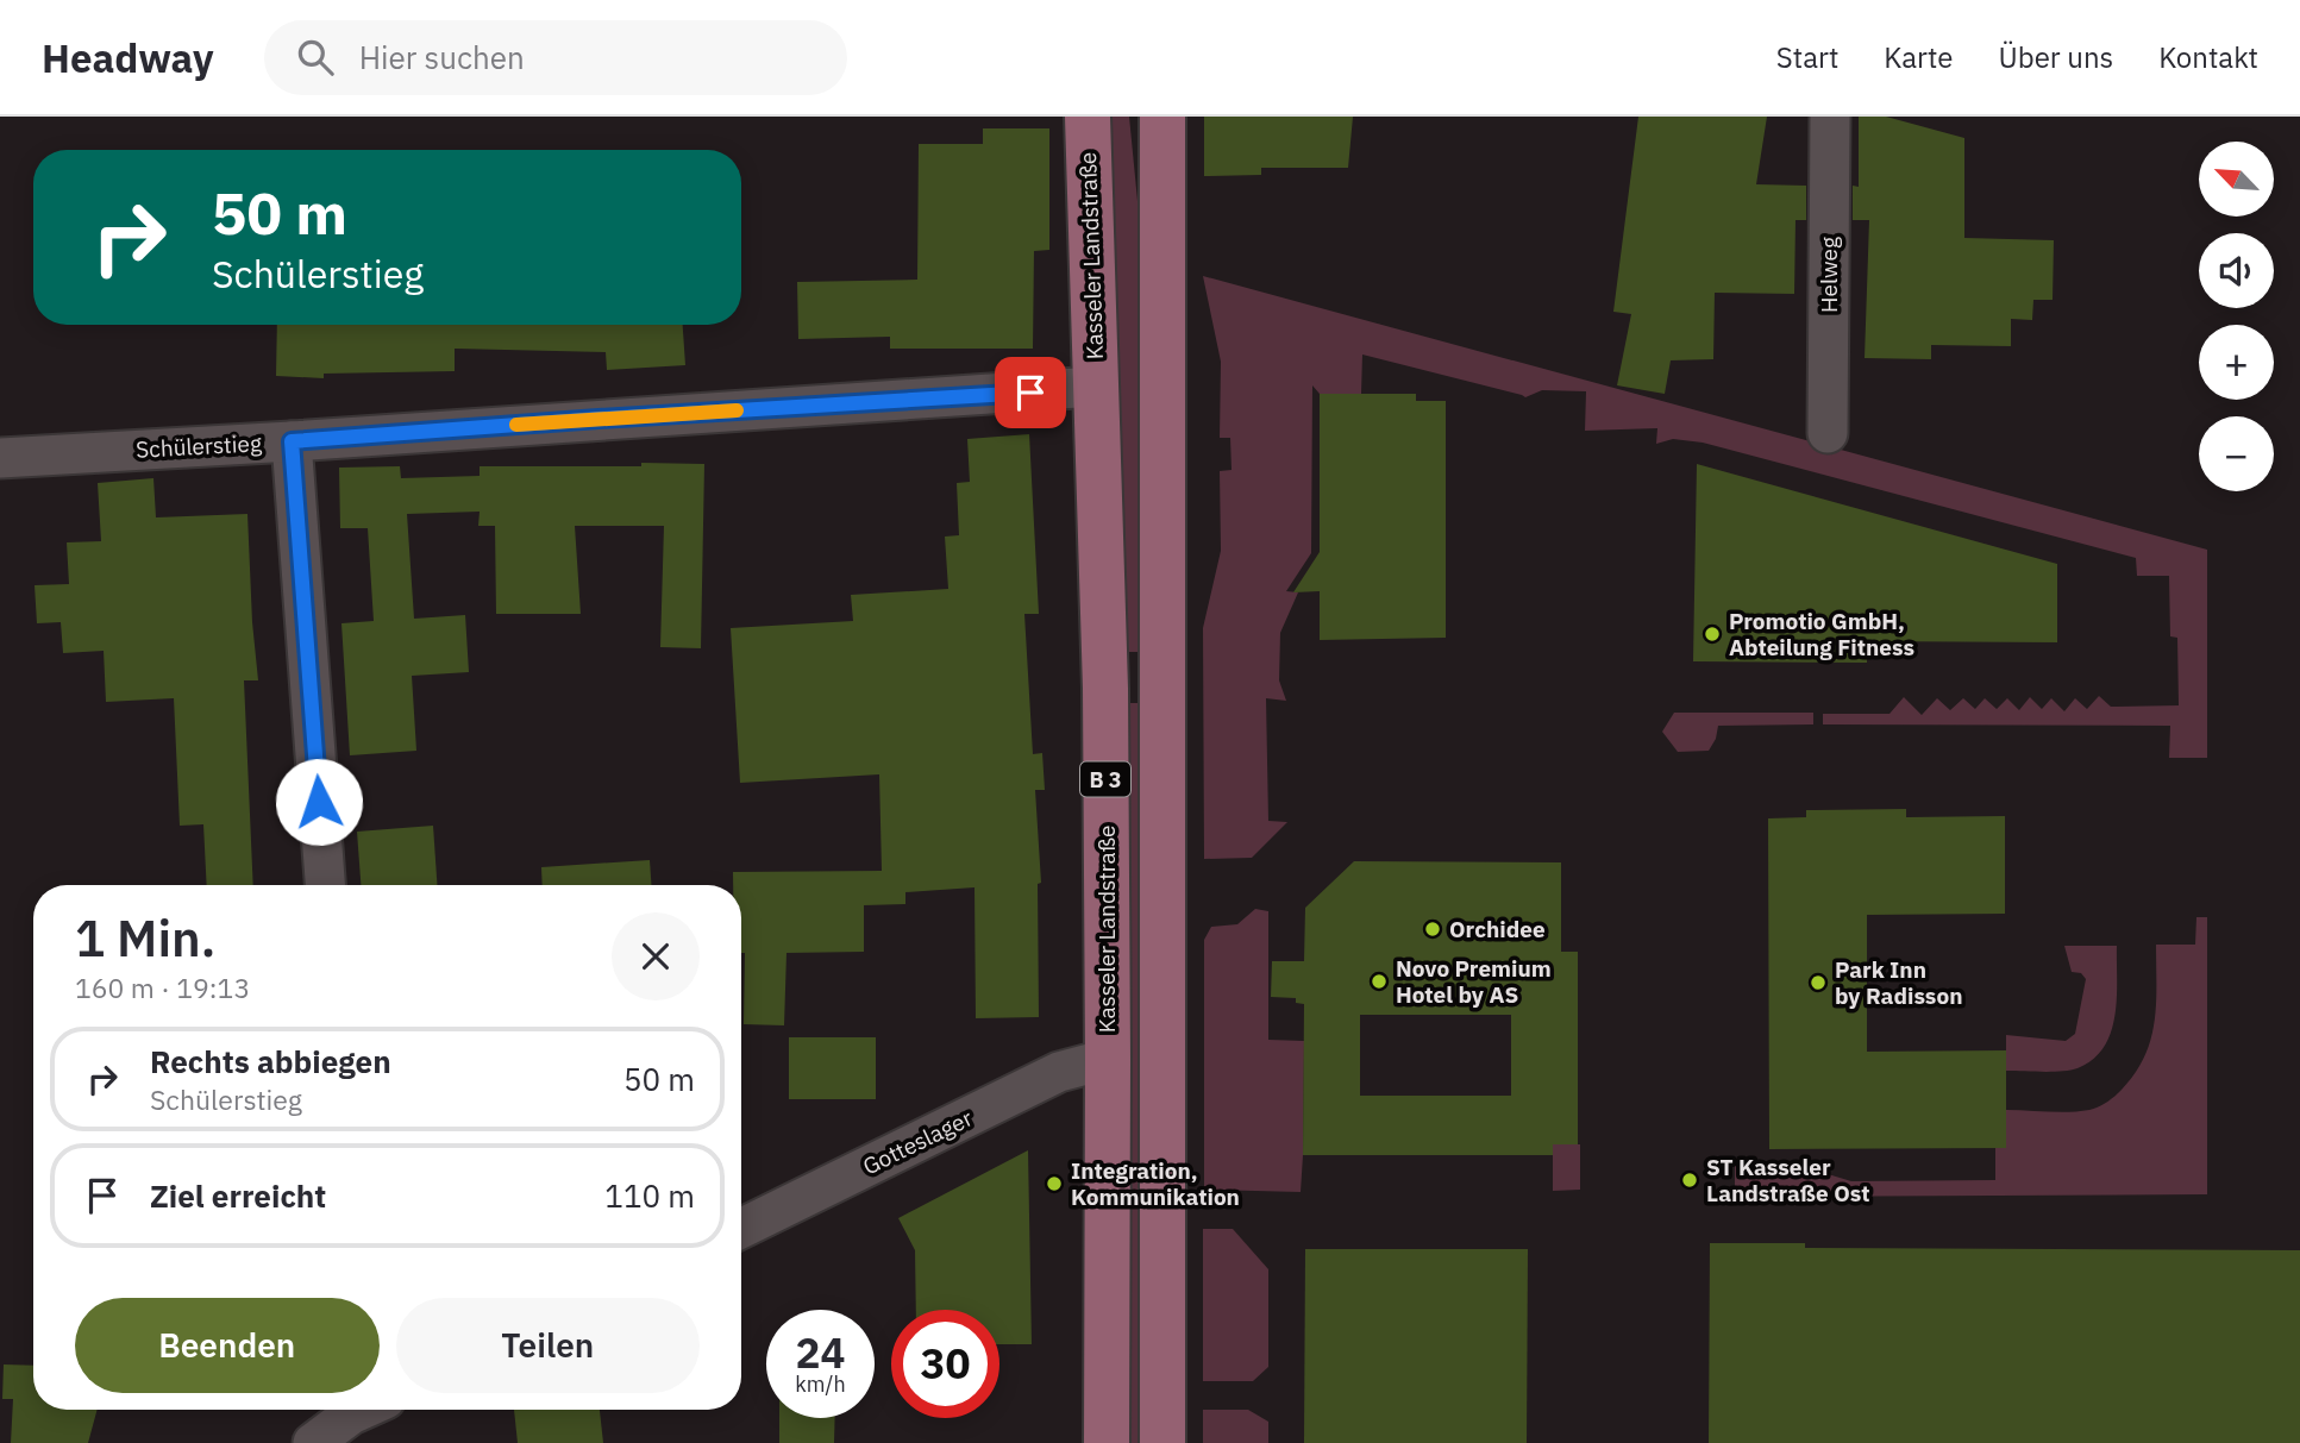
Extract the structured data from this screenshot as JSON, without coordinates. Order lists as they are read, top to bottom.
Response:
{
  "streets": {
    "main road": ["Kasseler Landstraße", "B 3"],
    "street": ["Helweg", "Schülerstieg", "Gotteslager"]
  },
  "crossings": [
    ["Kasseler Landstraße", "Schülerstieg"],
    ["Kasseler Landstraße", "Gotteslager"]
  ],
  "places": [
    "Promotio GmbH, Abteilung Fitness",
    "Orchidee",
    "Novo Premium Hotel by AS",
    "Park Inn by Radisson",
    "ST Kasseler Landstraße Ost",
    "Integration, Kommunikation"
  ],
  "north": "top left",
  "page": {
    "header": "Headway",
    "search": "Hier suchen",
    "nav": [
      "Start",
      "Karte",
      "Über uns",
      "Kontakt"
    ],
    "map_buttons": ["+", "−"],
    "turn": ["50 m", "Schülerstieg"],
    "heading": ["1 Min.", "160 m · 19:13"],
    "list": [
      {
        "name": "Rechts abbiegen",
        "note": "Schülerstieg",
        "value": "50 m"
      },
      {
        "name": "Ziel erreicht",
        "value": "110 m"
      }
    ],
    "buttons": ["Beenden", "Teilen"],
    "speed": "24 km/h",
    "limit": "30"
  }
}
